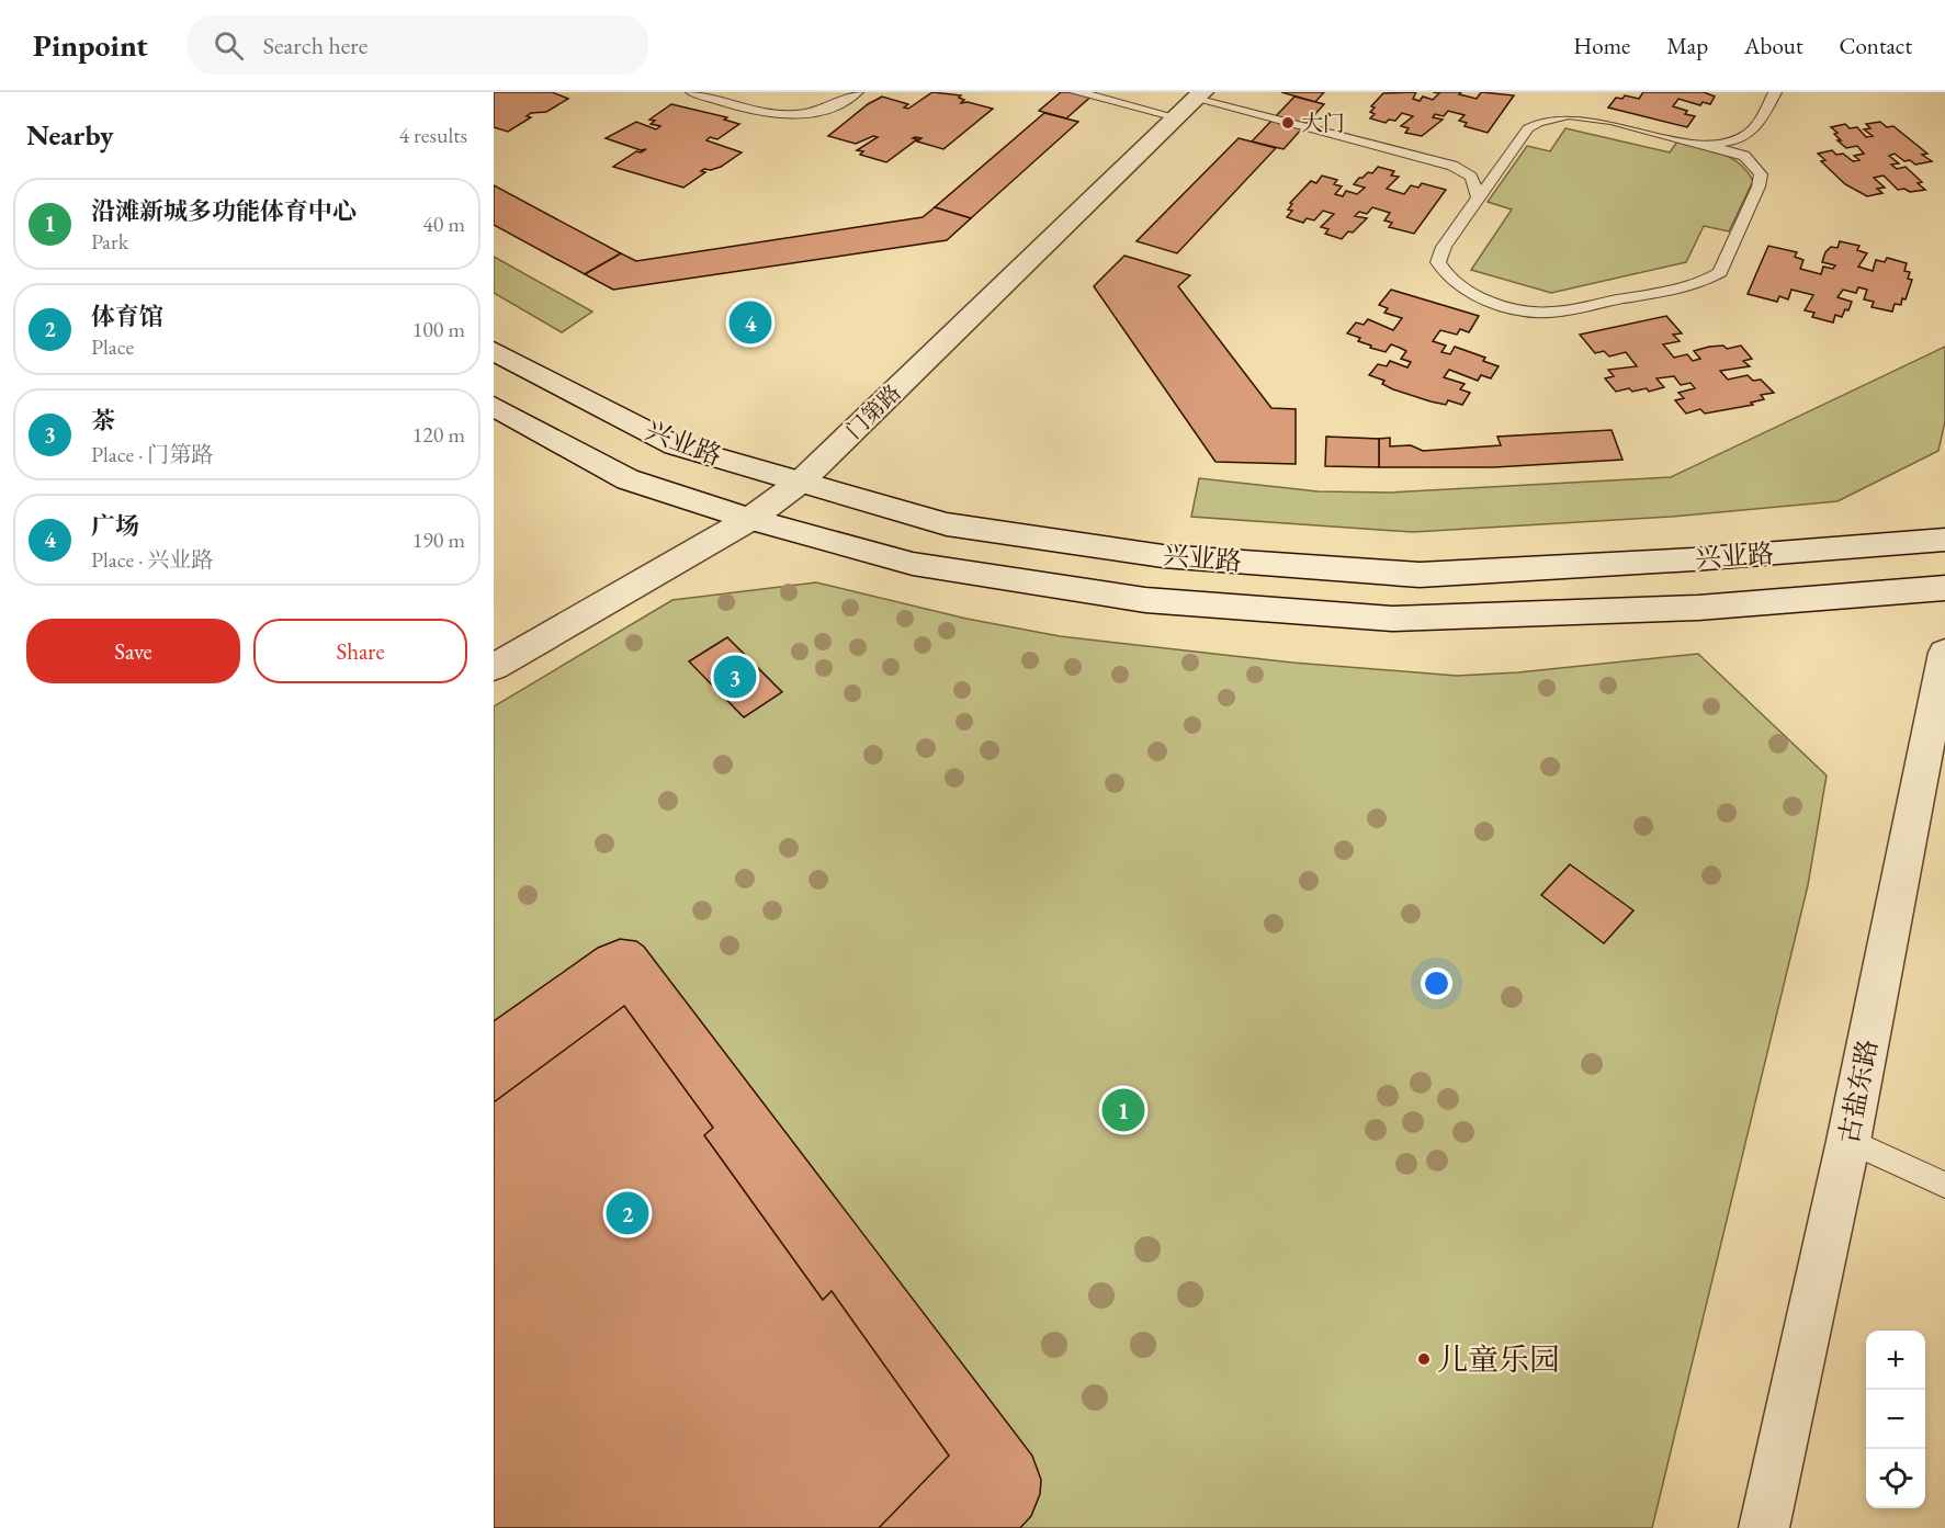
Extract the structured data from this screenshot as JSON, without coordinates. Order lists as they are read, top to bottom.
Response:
{
  "streets": {
    "street": ["门第路", "兴业路", "古盐东路"]
  },
  "crossings": [
    ["门第路", "兴业路"]
  ],
  "places": ["大门", "儿童乐园"],
  "page": {
    "header": "Pinpoint",
    "search": "Search here",
    "nav": [
      "Home",
      "Map",
      "About",
      "Contact"
    ],
    "heading": ["Nearby", "4 results"],
    "list": [
      {
        "mark": "1",
        "name": "沿滩新城多功能体育中心",
        "note": "Park",
        "value": "40 m"
      },
      {
        "mark": "2",
        "name": "体育馆",
        "note": "Place",
        "value": "100 m"
      },
      {
        "mark": "3",
        "name": "茶",
        "note": "Place · 门第路",
        "value": "120 m"
      },
      {
        "mark": "4",
        "name": "广场",
        "note": "Place · 兴业路",
        "value": "190 m"
      }
    ],
    "pins": [
      "4",
      "3",
      "1",
      "2"
    ],
    "buttons": ["Save", "Share"],
    "map_buttons": ["+", "−"]
  }
}
